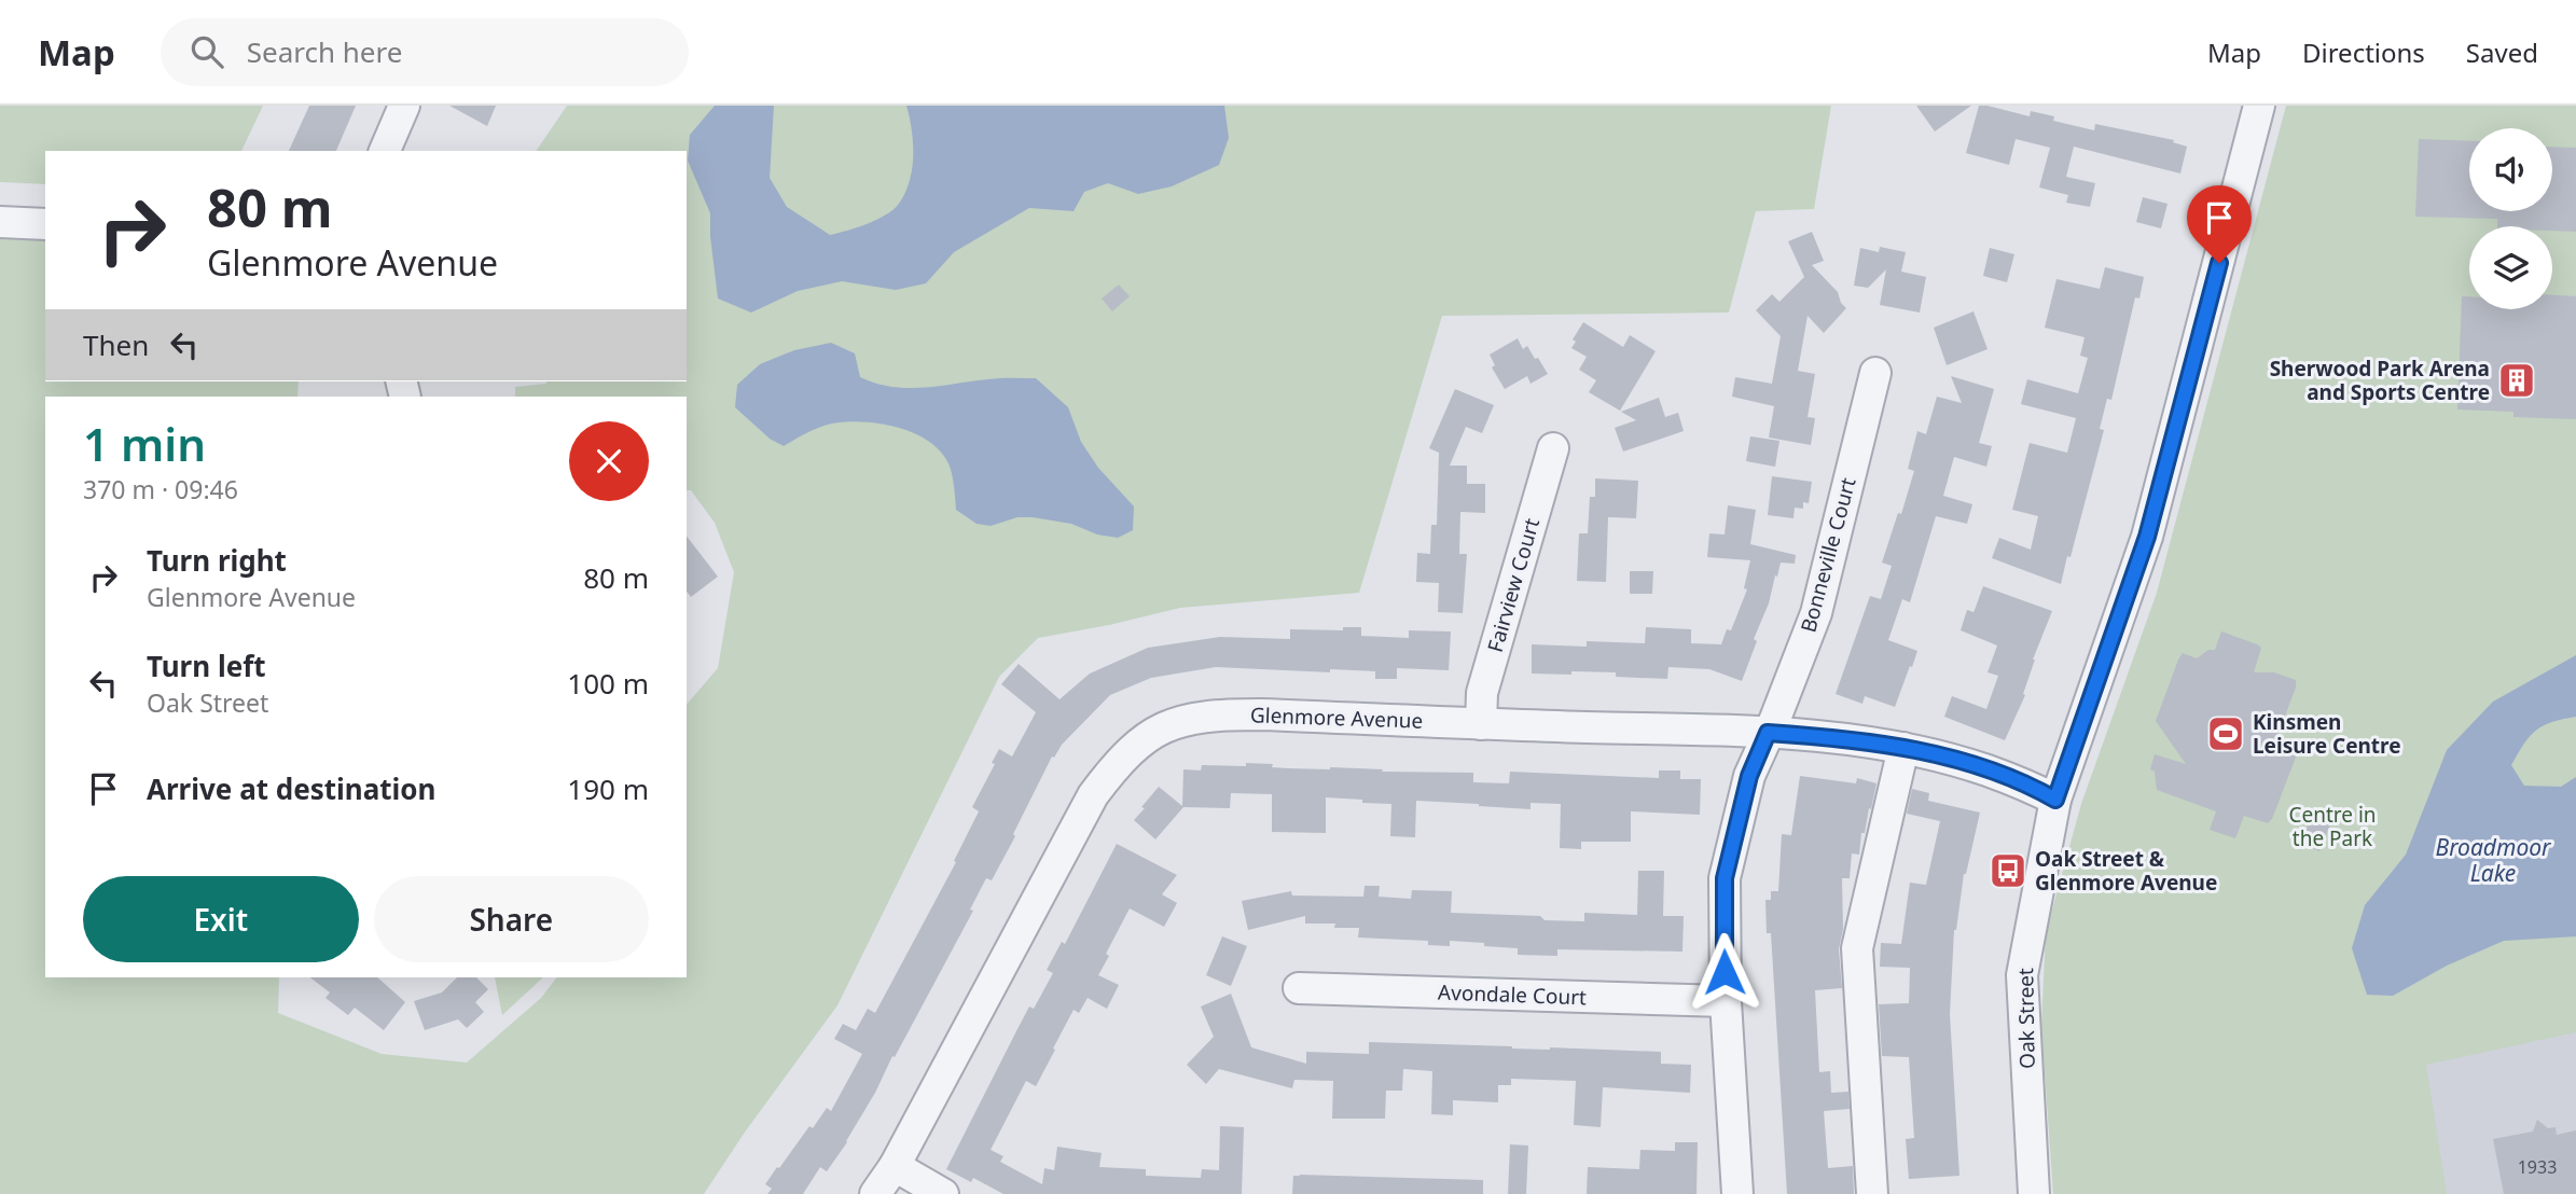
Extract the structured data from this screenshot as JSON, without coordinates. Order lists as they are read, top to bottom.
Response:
{
  "streets": {
    "street": [
      "Bonneville Court",
      "Fairview Court",
      "Glenmore Avenue",
      "Avondale Court",
      "Oak Street"
    ]
  },
  "crossings": [
    ["Bonneville Court", "Glenmore Avenue"],
    ["Bonneville Court", "Avondale Court"],
    ["Fairview Court", "Glenmore Avenue"],
    ["Glenmore Avenue", "Oak Street"]
  ],
  "water": ["Broadmoor Lake"],
  "parks": ["Centre in the Park"],
  "places": {
    "building": ["Sherwood Park Arena and Sports Centre"],
    "sports": ["Kinsmen Leisure Centre"],
    "bus stop": ["Oak Street & Glenmore Avenue"]
  },
  "house_numbers": ["1933"],
  "page": {
    "header": "Map",
    "search": "Search here",
    "nav": ["Map", "Directions", "Saved"],
    "turn": ["80 m", "Glenmore Avenue"],
    "then": "Then",
    "heading": ["1 min", "370 m · 09:46"],
    "list": [
      {
        "name": "Turn right",
        "note": "Glenmore Avenue",
        "value": "80 m"
      },
      {
        "name": "Turn left",
        "note": "Oak Street",
        "value": "100 m"
      },
      {
        "name": "Arrive at destination",
        "value": "190 m"
      }
    ],
    "buttons": ["Exit", "Share"]
  }
}
